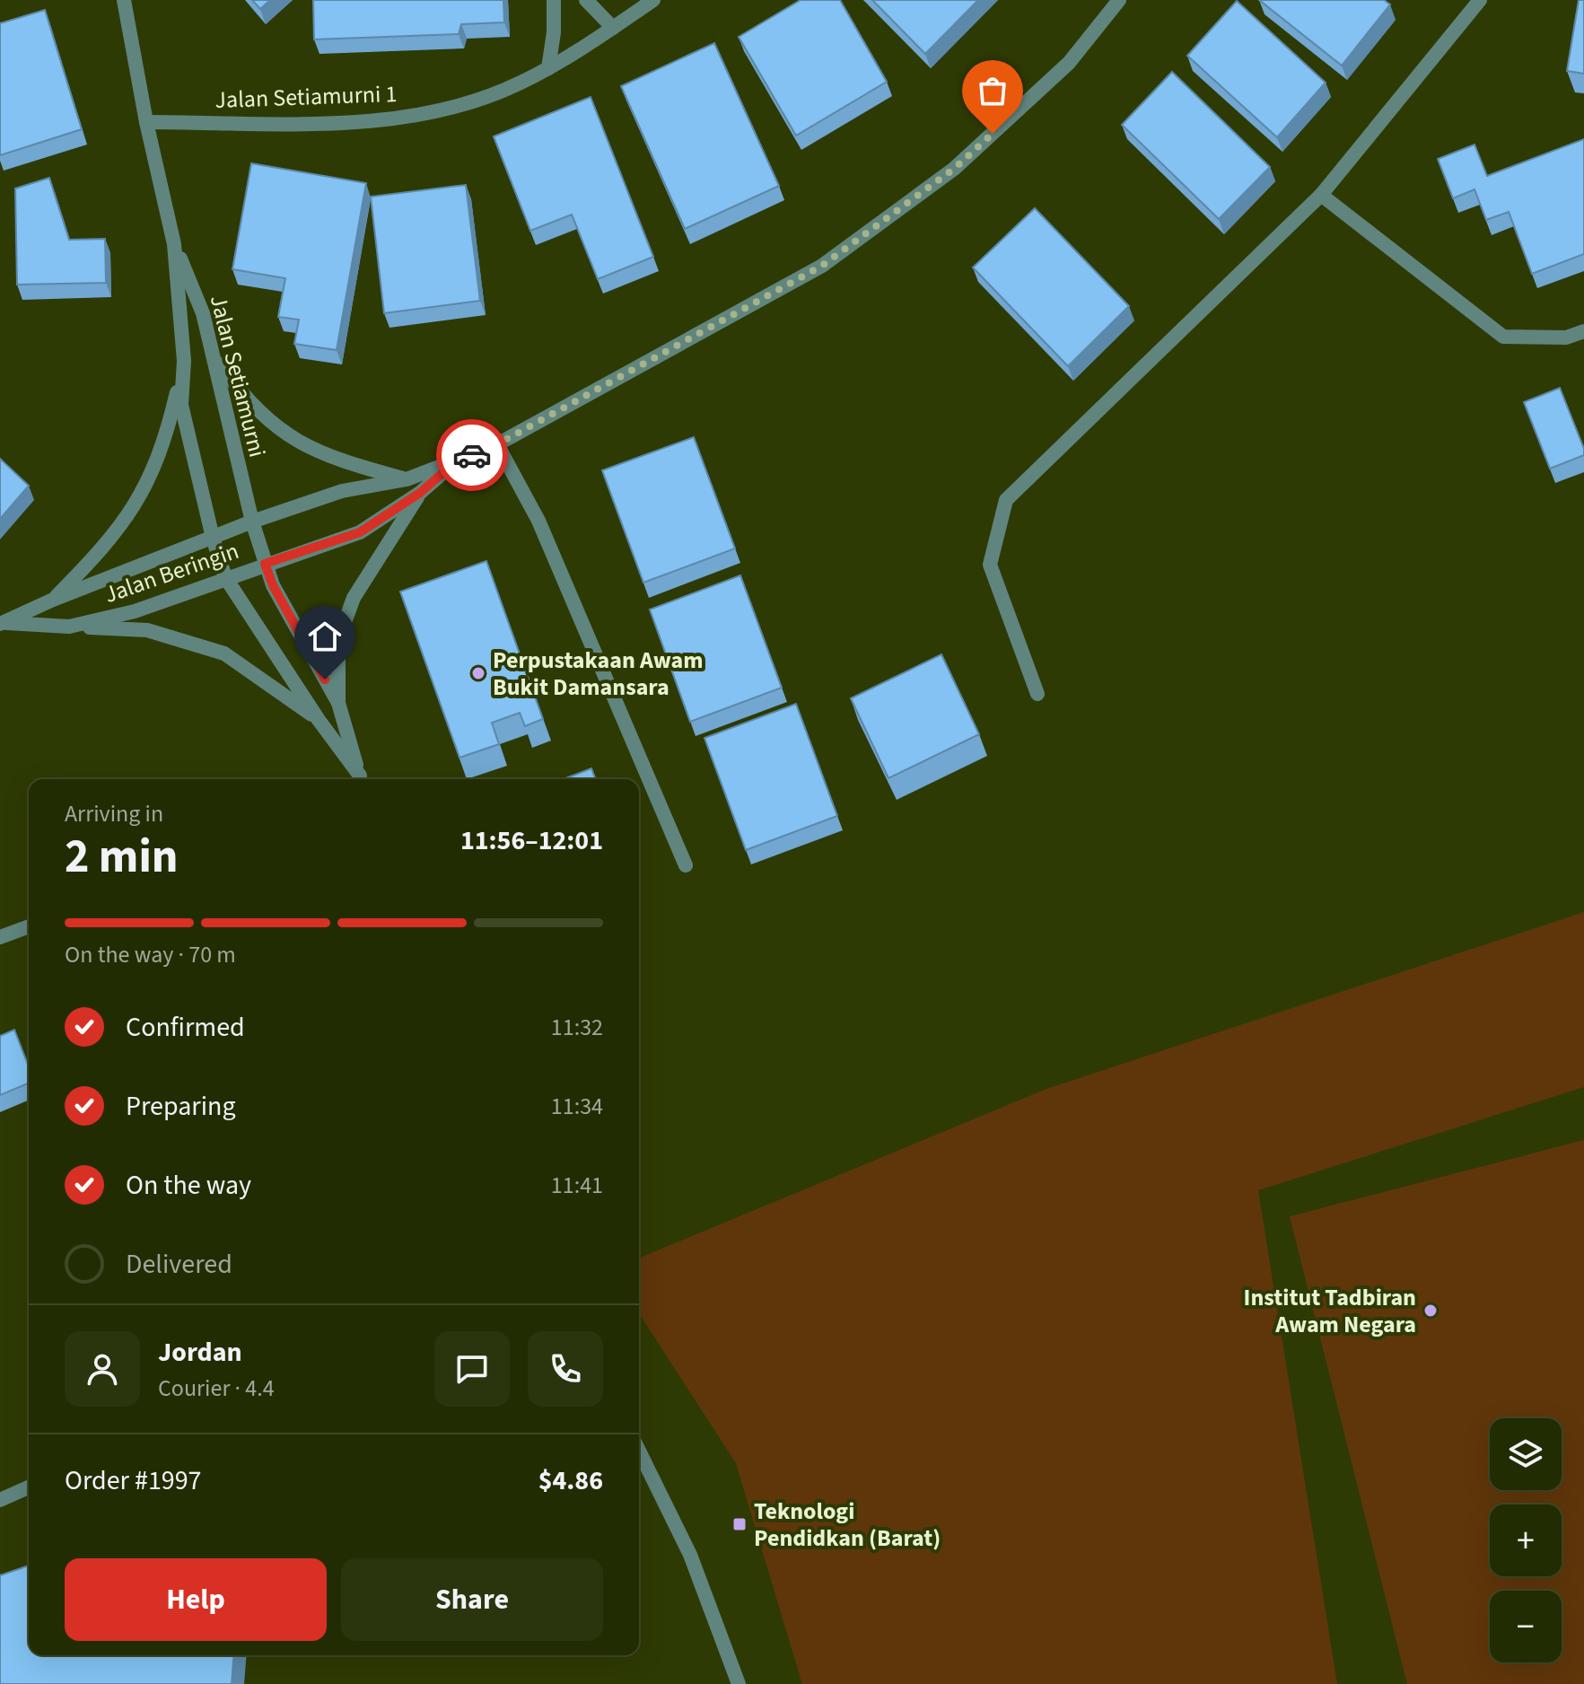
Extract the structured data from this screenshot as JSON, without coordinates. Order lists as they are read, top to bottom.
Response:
{
  "streets": {
    "street": ["Jalan Setiamurni 1", "Jalan Setiamurni", "Jalan Beringin"]
  },
  "crossings": [
    ["Jalan Setiamurni 1", "Jalan Setiamurni"],
    ["Jalan Setiamurni", "Jalan Beringin"]
  ],
  "places": {
    "other": ["Perpustakaan Awam Bukit Damansara", "Institut Tadbiran Awam Negara"],
    "transit": ["Teknologi Pendidkan (Barat)"]
  },
  "page": {
    "heading": ["2 min", "Arriving in", "11:56–12:01"],
    "panel": [
      "Jordan",
      "Courier · 4.4",
      "Order #1997",
      "$4.86"
    ],
    "bar": "On the way · 70 m",
    "list": [
      ["Confirmed", "11:32"],
      ["Preparing", "11:34"],
      ["On the way", "11:41"],
      "Delivered"
    ],
    "map_buttons": ["+", "−"],
    "buttons": ["Help", "Share"]
  }
}
